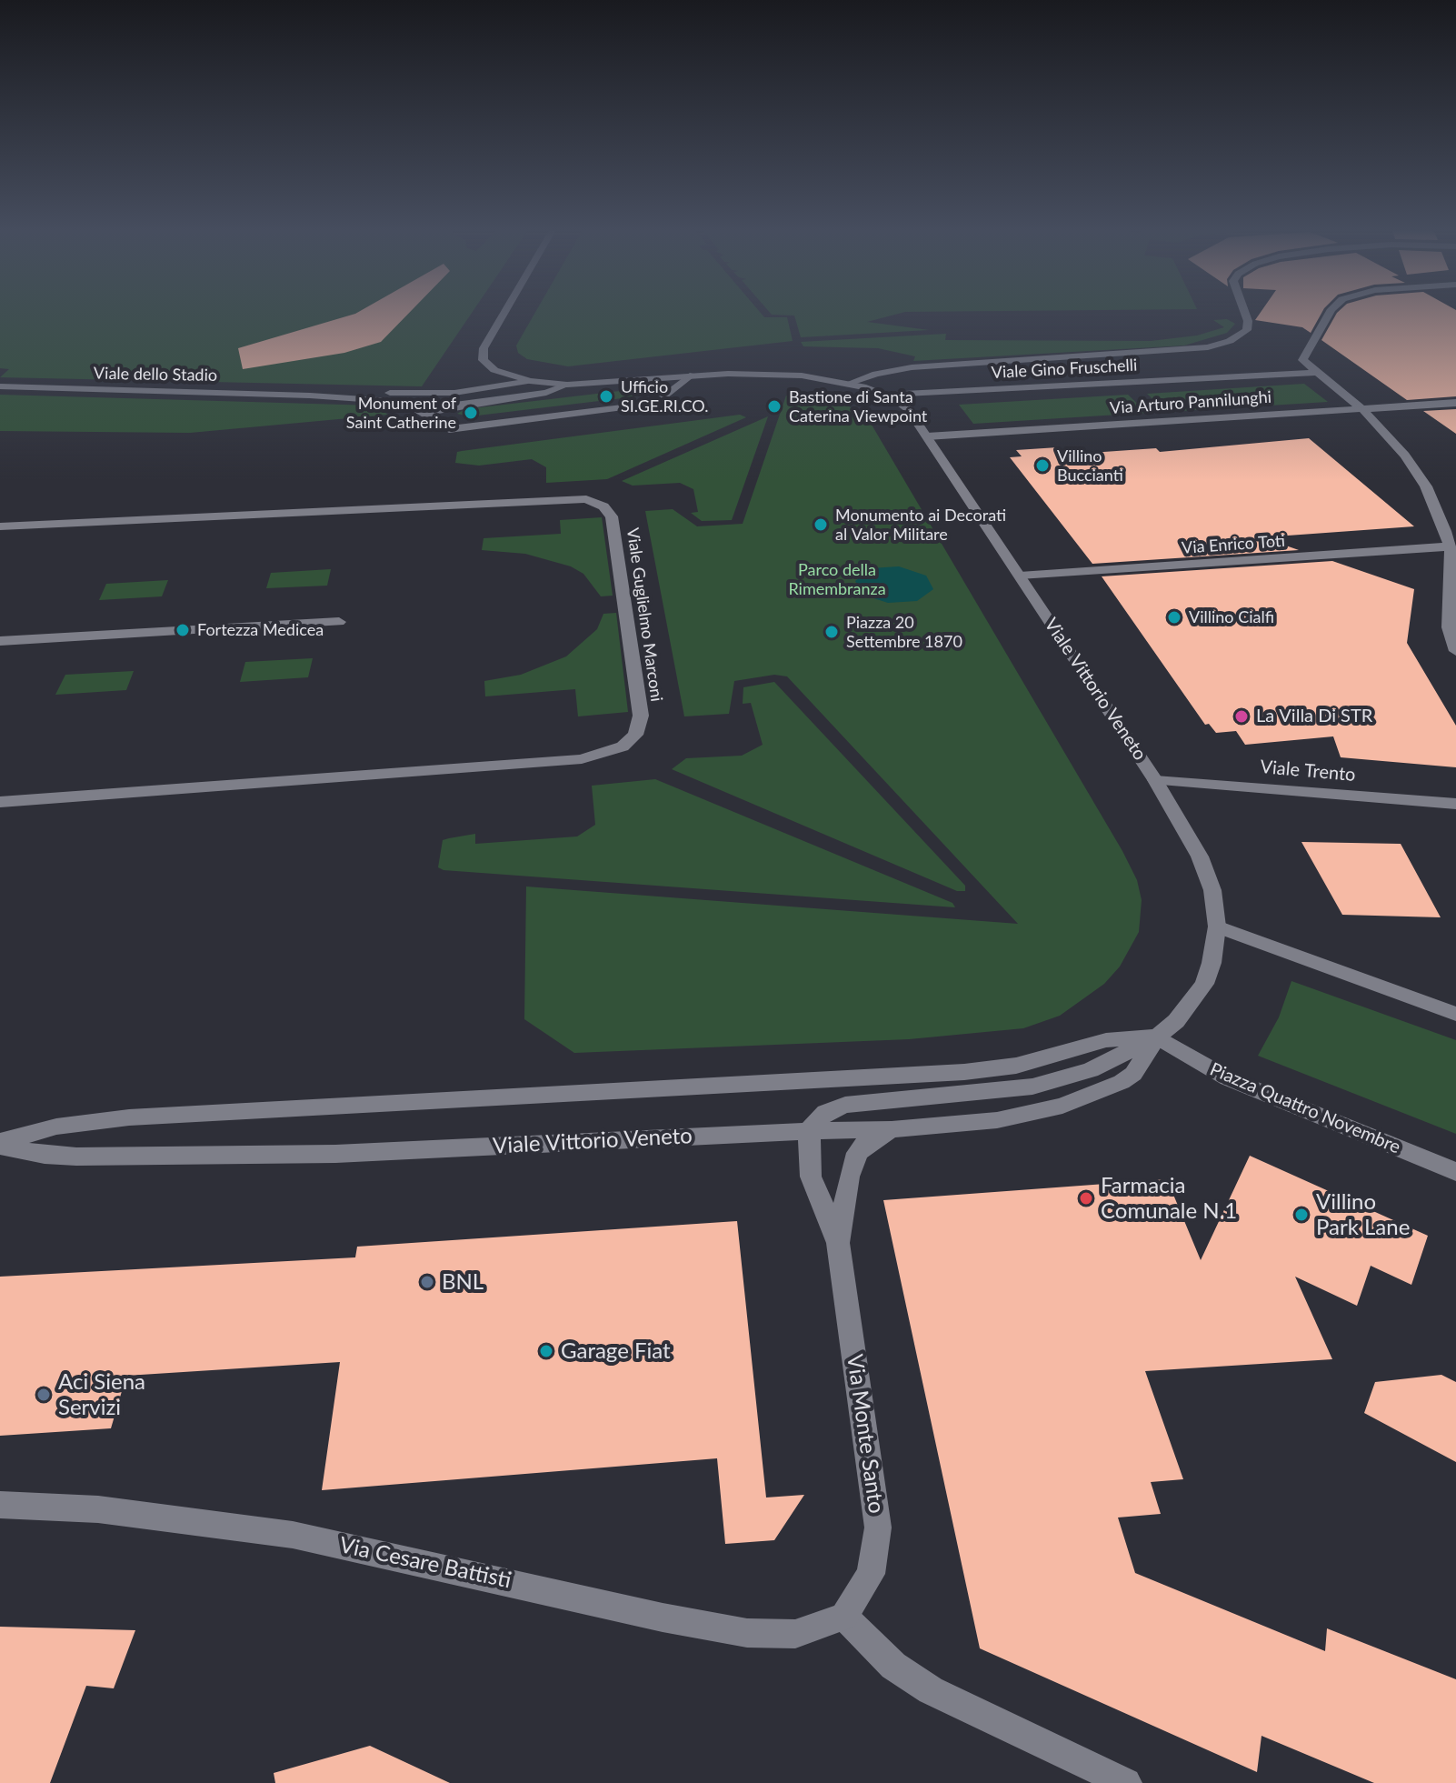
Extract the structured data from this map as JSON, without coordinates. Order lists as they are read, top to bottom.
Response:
{
  "streets": {
    "street": [
      "Viale Gino Fruschelli",
      "Viale dello Stadio",
      "Via Arturo Pannilunghi",
      "Via Enrico Toti",
      "Viale Guglielmo Marconi",
      "Viale Vittorio Veneto",
      "Viale Trento",
      "Piazza Quattro Novembre",
      "Via Monte Santo",
      "Via Cesare Battisti"
    ]
  },
  "crossings": [
    ["Viale Gino Fruschelli", "Viale Vittorio Veneto"],
    ["Via Arturo Pannilunghi", "Viale Vittorio Veneto"],
    ["Via Enrico Toti", "Viale Vittorio Veneto"],
    ["Viale Vittorio Veneto", "Viale Trento"],
    ["Viale Vittorio Veneto", "Piazza Quattro Novembre"],
    ["Viale Vittorio Veneto", "Via Monte Santo"],
    ["Via Monte Santo", "Via Cesare Battisti"]
  ],
  "parks": ["Parco della Rimembranza"],
  "places": [
    "Ufficio SI.GE.RI.CO.",
    "Bastione di Santa Caterina Viewpoint",
    "Monument of Saint Catherine",
    "Villino Buccianti",
    "Monumento ai Decorati al Valor Militare",
    "Villino Cialfi",
    "Fortezza Medicea",
    "Piazza 20 Settembre 1870",
    "La Villa Di STR",
    "Farmacia Comunale N.1",
    "Villino Park Lane",
    "BNL",
    "Garage Fiat",
    "Aci Siena Servizi"
  ]
}
